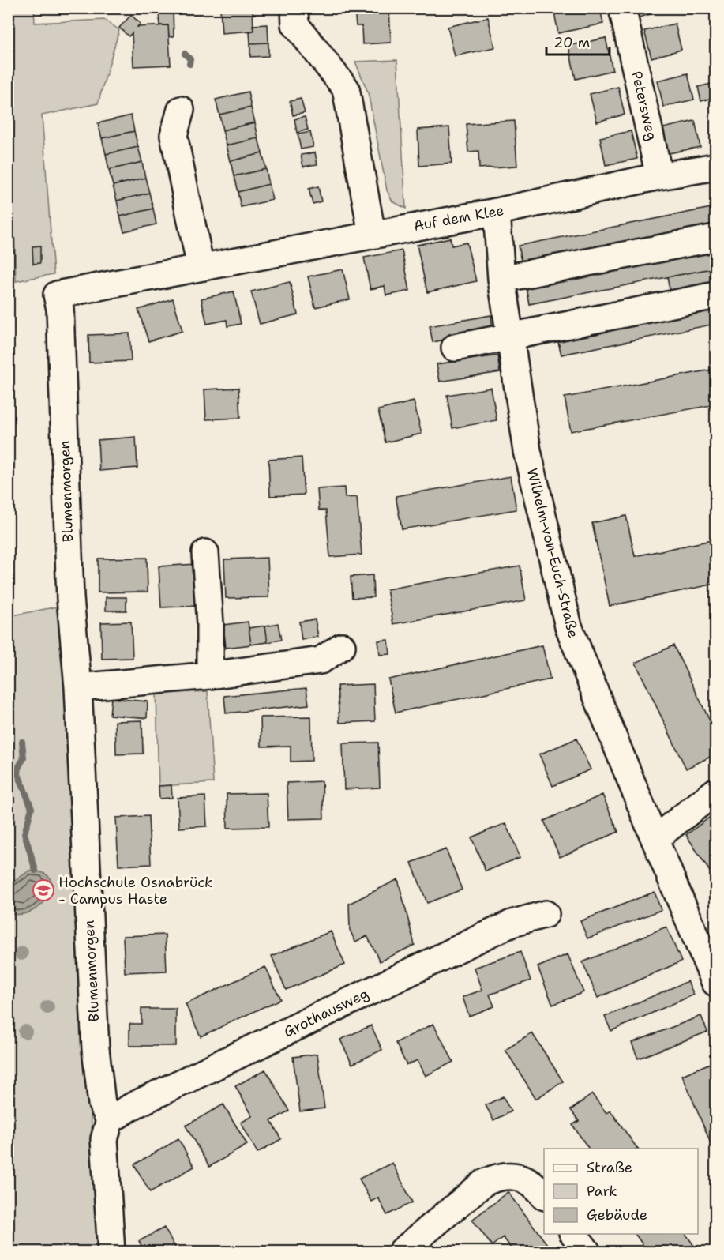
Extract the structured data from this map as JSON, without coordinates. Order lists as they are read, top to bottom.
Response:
{
  "streets": {
    "street": [
      "Petersweg",
      "Auf dem Klee",
      "Blumenmorgen",
      "Wilhelm-von-Euch-Straße",
      "Grothausweg"
    ]
  },
  "crossings": [
    ["Petersweg", "Auf dem Klee"],
    ["Auf dem Klee", "Blumenmorgen"],
    ["Auf dem Klee", "Wilhelm-von-Euch-Straße"],
    ["Blumenmorgen", "Grothausweg"]
  ],
  "places": {
    "school or university": ["Hochschule Osnabrück - Campus Haste"]
  },
  "legend": ["Straße", "Park", "Gebäude"],
  "scale_bar": "20 m"
}
